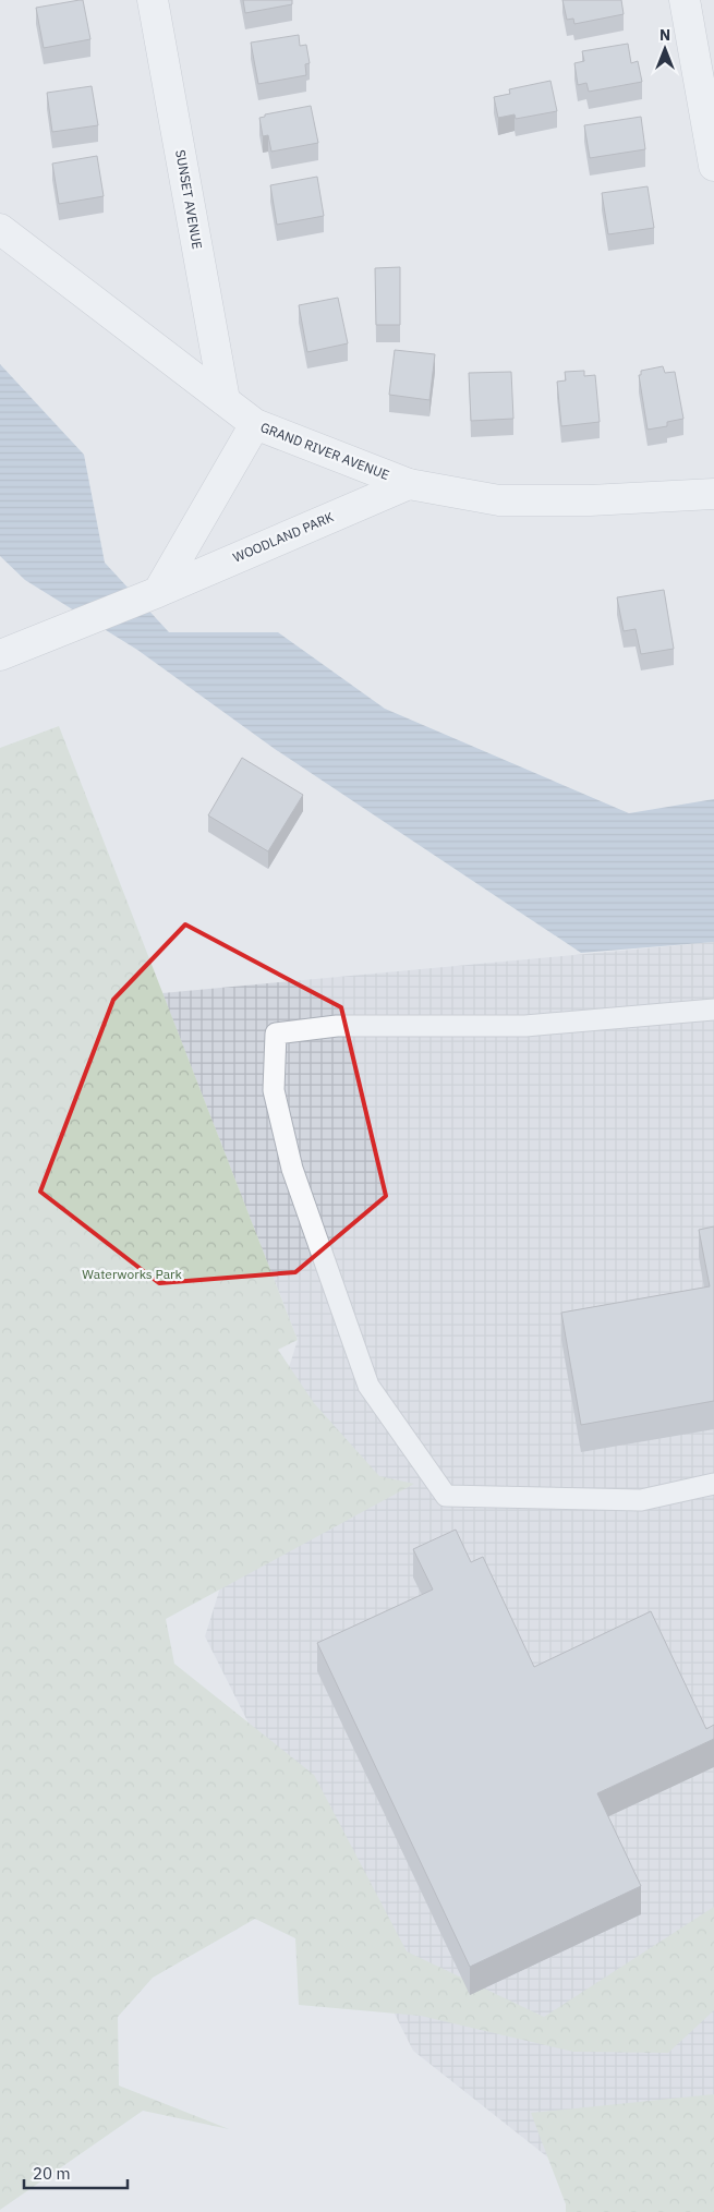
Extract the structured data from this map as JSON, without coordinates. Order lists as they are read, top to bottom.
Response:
{
  "streets": {
    "street": ["SUNSET AVENUE", "GRAND RIVER AVENUE", "WOODLAND PARK"]
  },
  "crossings": [
    ["SUNSET AVENUE", "GRAND RIVER AVENUE"],
    ["GRAND RIVER AVENUE", "WOODLAND PARK"]
  ],
  "parks": ["Waterworks Park"],
  "scale_bar": "20 m",
  "north": "top"
}
